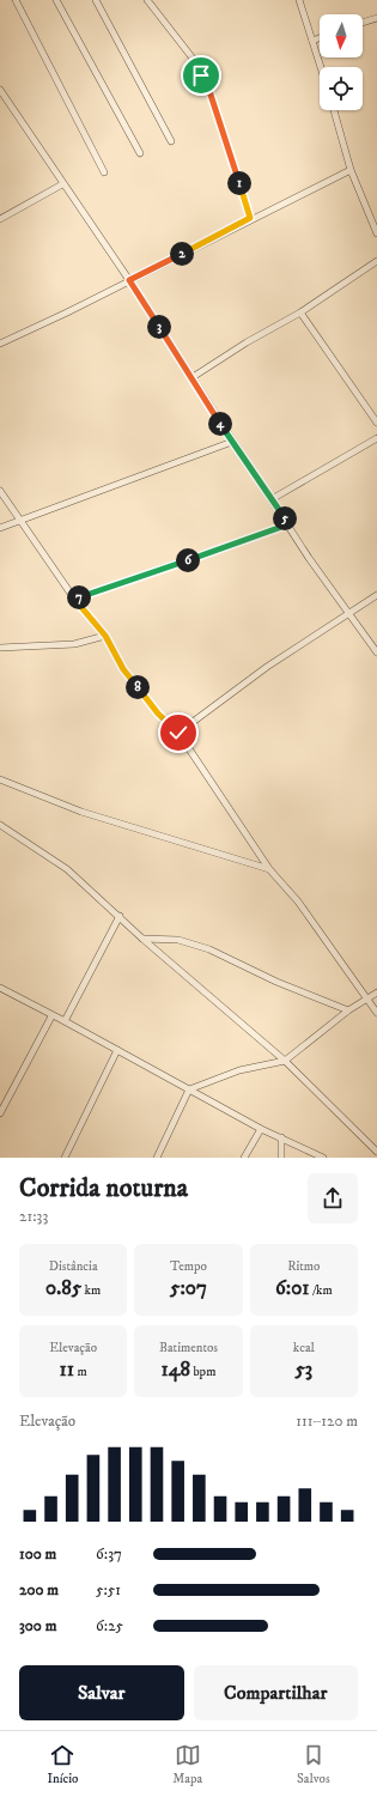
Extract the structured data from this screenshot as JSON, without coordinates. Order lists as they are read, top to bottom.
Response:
{
  "north": "bottom",
  "page": {
    "pins": [
      "1",
      "2",
      "3",
      "4",
      "5",
      "6",
      "7",
      "8"
    ],
    "heading": ["Corrida noturna", "21:33"],
    "stats": [
      ["Distância", "0.85 km"],
      ["Tempo", "5:07"],
      ["Ritmo", "6:01 /km"],
      ["Elevação", "11 m"],
      ["Batimentos", "148 bpm"],
      ["kcal", "53"]
    ],
    "chart": ["Elevação", "111–120 m"],
    "list": [
      {
        "name": "100 m",
        "note": "6:37"
      },
      {
        "name": "200 m",
        "note": "5:51"
      },
      {
        "name": "300 m",
        "note": "6:25"
      }
    ],
    "buttons": ["Salvar", "Compartilhar"],
    "tabs": ["Início", "Mapa", "Salvos"]
  }
}
